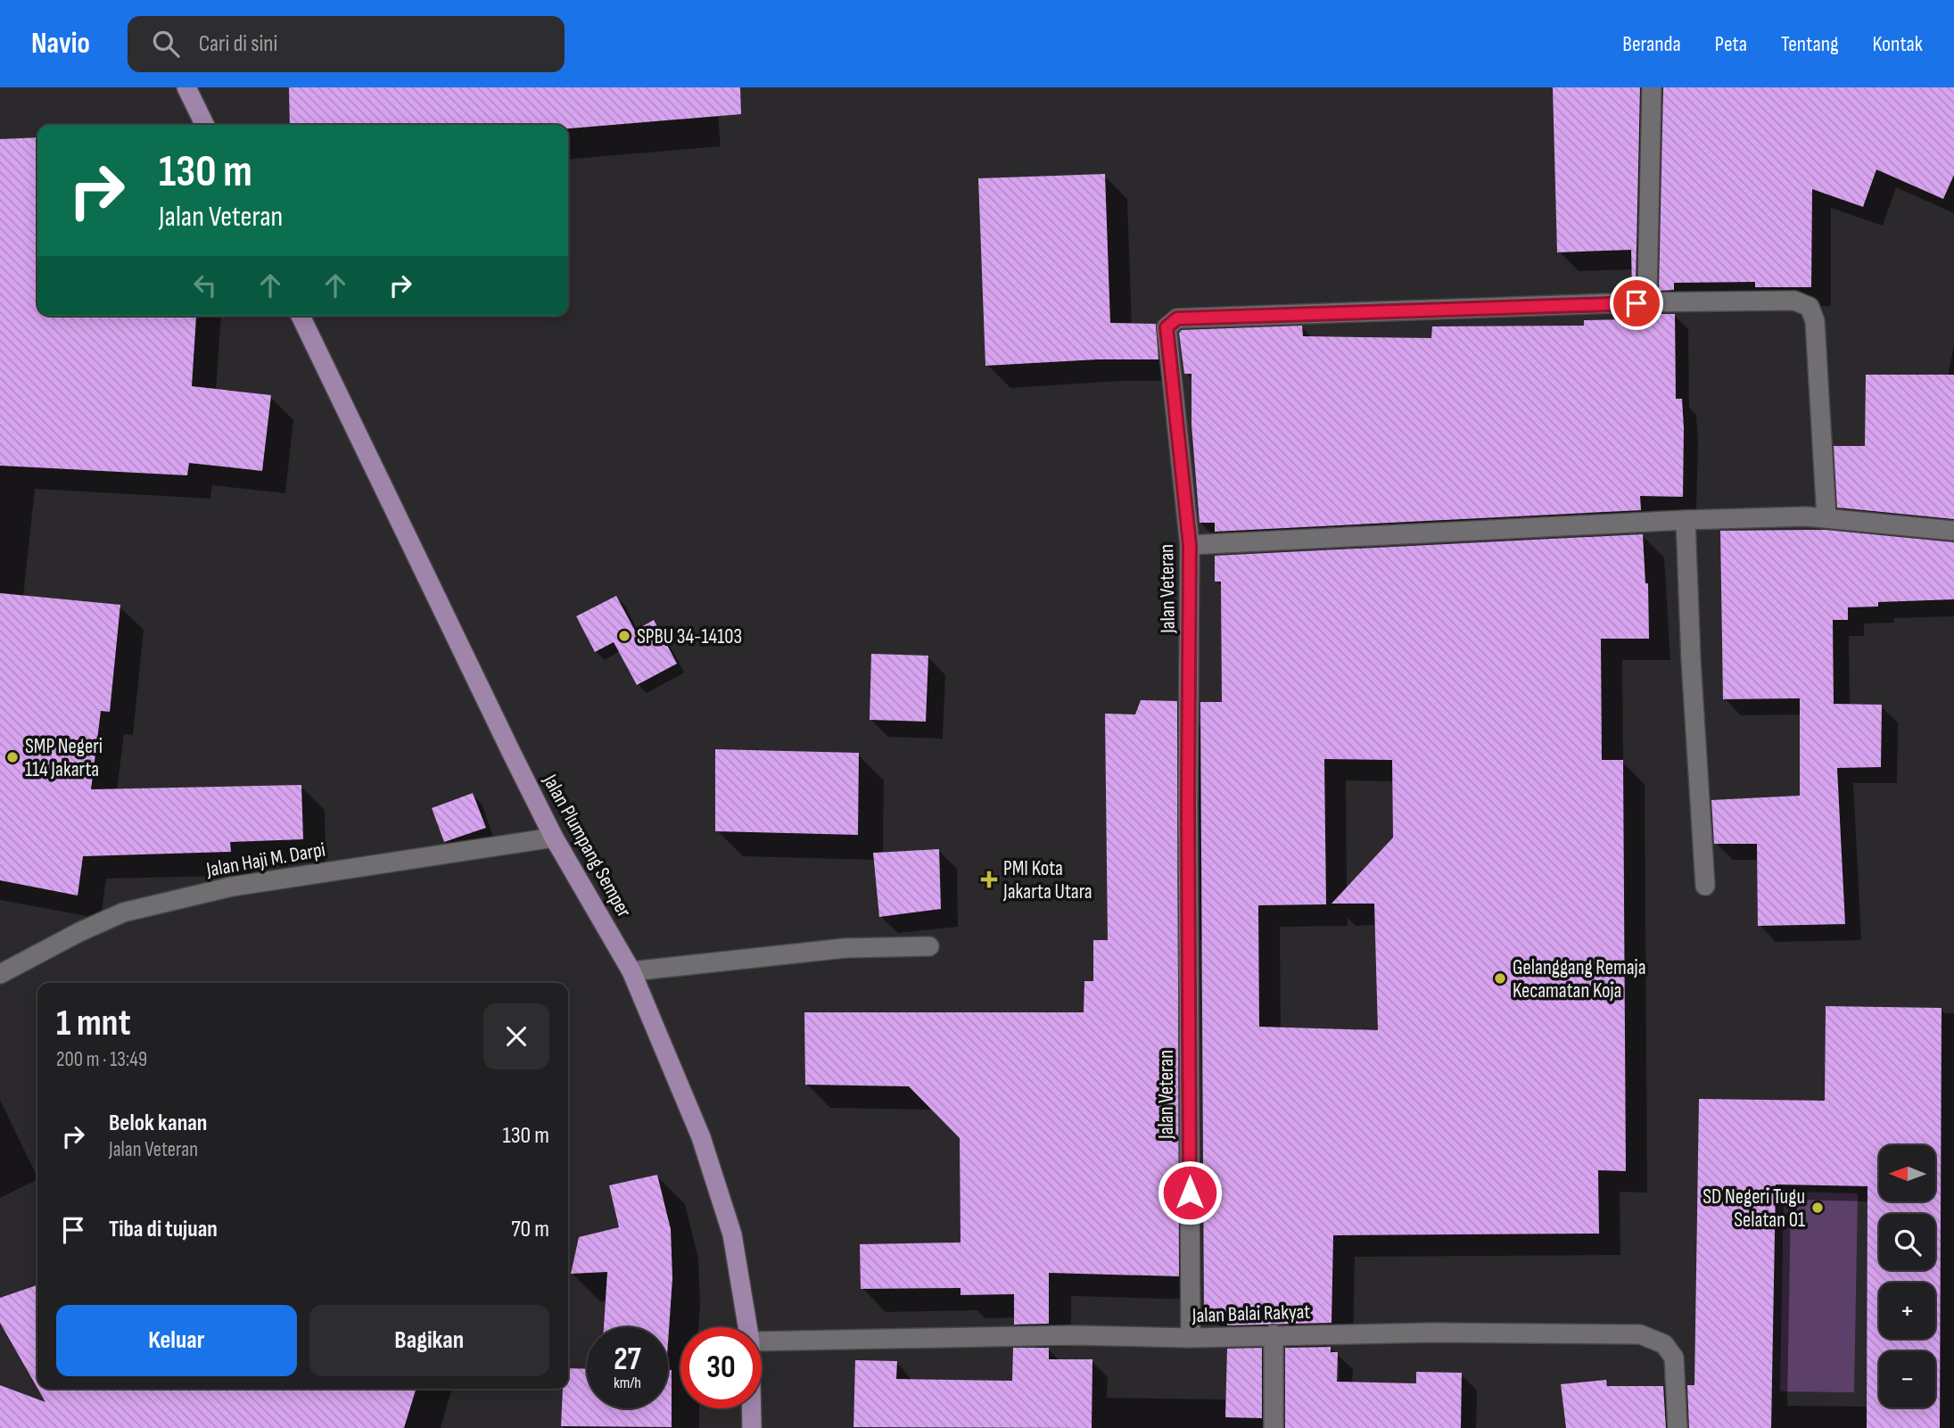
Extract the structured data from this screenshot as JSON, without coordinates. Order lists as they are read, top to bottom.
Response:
{
  "streets": {
    "main road": ["Jalan Plumpang Semper"],
    "street": ["Jalan Veteran", "Jalan Haji M. Darpi", "Jalan Balai Rakyat"]
  },
  "crossings": [
    ["Jalan Veteran", "Jalan Balai Rakyat"],
    ["Jalan Plumpang Semper", "Jalan Haji M. Darpi"]
  ],
  "places": {
    "other": [
      "SPBU 34-14103",
      "SMP Negeri 114 Jakarta",
      "Gelanggang Remaja Kecamatan Koja",
      "SD Negeri Tugu Selatan 01"
    ],
    "health": ["PMI Kota Jakarta Utara"]
  },
  "north": "left",
  "page": {
    "header": "Navio",
    "search": "Cari di sini",
    "nav": [
      "Beranda",
      "Peta",
      "Tentang",
      "Kontak"
    ],
    "turn": ["130 m", "Jalan Veteran"],
    "heading": ["1 mnt", "200 m · 13:49"],
    "list": [
      {
        "name": "Belok kanan",
        "note": "Jalan Veteran",
        "value": "130 m"
      },
      {
        "name": "Tiba di tujuan",
        "value": "70 m"
      }
    ],
    "map_buttons": ["+", "−"],
    "buttons": ["Keluar", "Bagikan"],
    "speed": "27 km/h",
    "limit": "30"
  }
}
